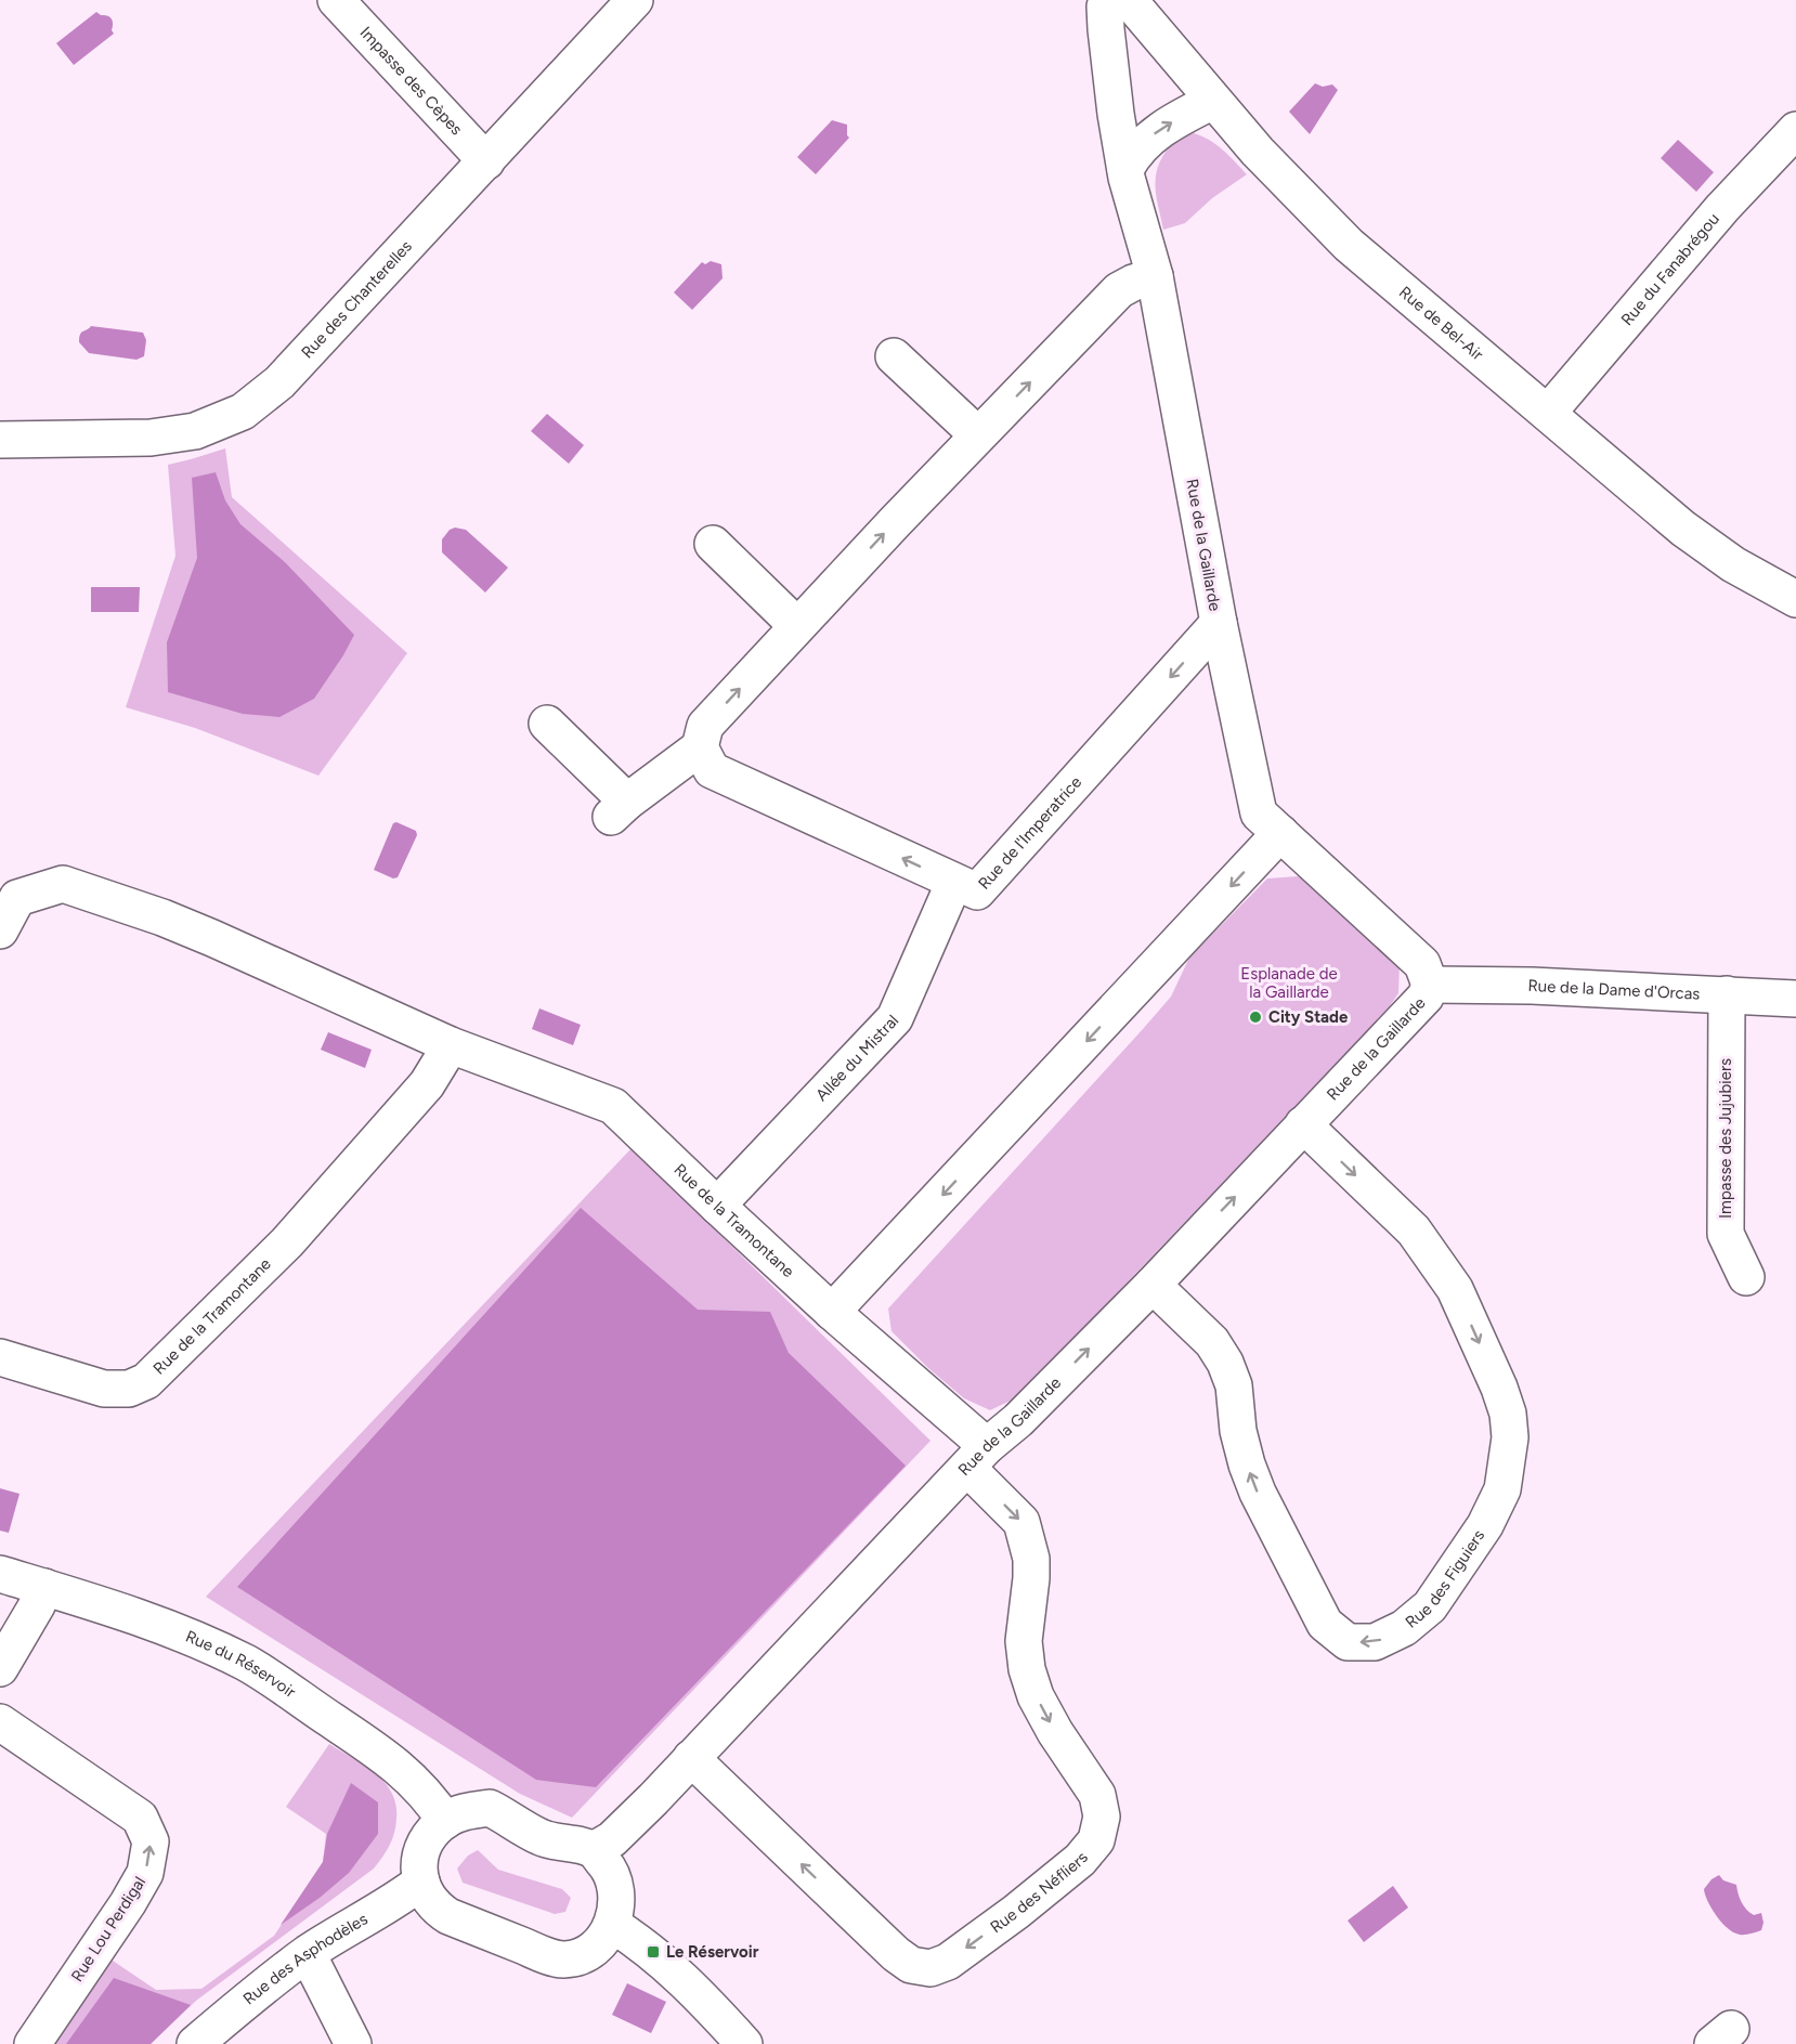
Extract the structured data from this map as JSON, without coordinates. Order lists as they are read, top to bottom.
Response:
{
  "streets": {
    "street": [
      "Impasse des Cèpes",
      "Rue du Fanabrégou",
      "Rue des Chanterelles",
      "Rue de Bel-Air",
      "Rue de la Gaillarde",
      "Rue de l'Imperatrice",
      "Rue de la Dame d'Orcas",
      "Allée du Mistral",
      "Impasse des Jujubiers",
      "Rue de la Tramontane",
      "Rue des Figuiers",
      "Rue du Réservoir",
      "Rue des Néfliers",
      "Rue Lou Perdigal",
      "Rue des Asphodèles"
    ]
  },
  "crossings": [
    ["Impasse des Cèpes", "Rue des Chanterelles"],
    ["Rue du Fanabrégou", "Rue de Bel-Air"],
    ["Rue de la Gaillarde", "Rue de l'Imperatrice"],
    ["Rue de la Gaillarde", "Rue de la Dame d'Orcas"],
    ["Rue de la Gaillarde", "Rue de la Tramontane"],
    ["Rue de la Gaillarde", "Rue des Figuiers"],
    ["Rue de la Gaillarde", "Rue des Néfliers"],
    ["Rue de l'Imperatrice", "Allée du Mistral"],
    ["Rue de la Dame d'Orcas", "Impasse des Jujubiers"],
    ["Allée du Mistral", "Rue de la Tramontane"],
    ["Rue de la Tramontane", "Rue des Néfliers"]
  ],
  "parks": ["Esplanade de la Gaillarde"],
  "places": {
    "other": ["City Stade"],
    "transit": ["Le Réservoir"]
  }
}
